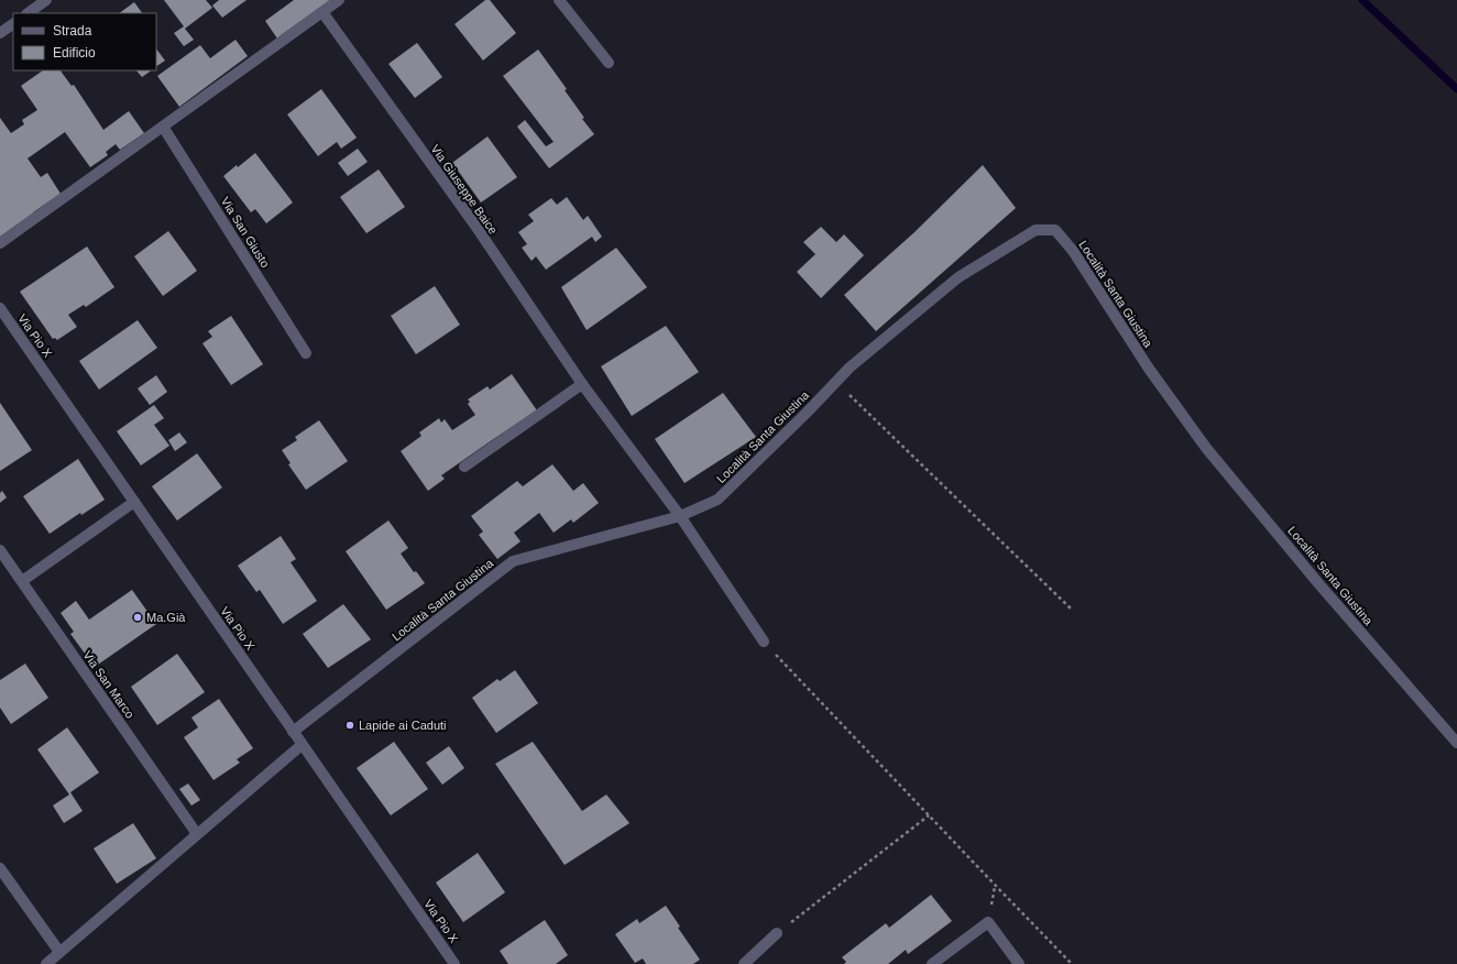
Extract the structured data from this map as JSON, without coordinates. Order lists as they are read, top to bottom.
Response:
{
  "streets": {
    "street": [
      "Via Giuseppe Baice",
      "Via San Giusto",
      "Località Santa Giustina",
      "Via Pio X",
      "Via San Marco"
    ]
  },
  "crossings": [
    ["Via Giuseppe Baice", "Località Santa Giustina"],
    ["Località Santa Giustina", "Via Pio X"]
  ],
  "places": ["Ma.Già", "Lapide ai Caduti"],
  "legend": ["Strada", "Edificio"]
}
